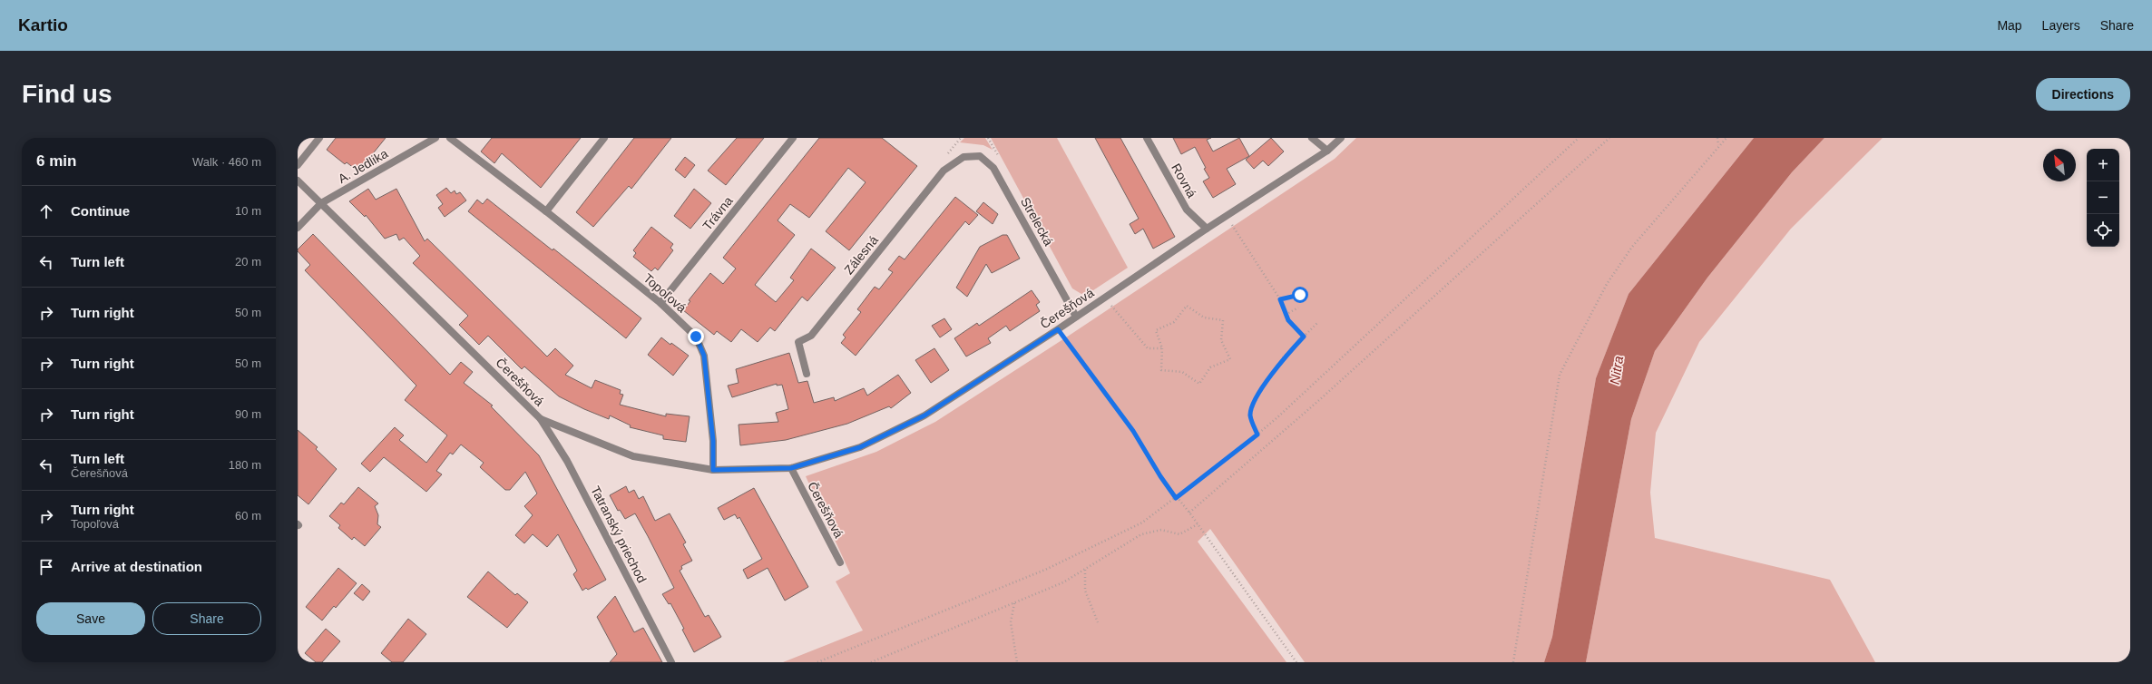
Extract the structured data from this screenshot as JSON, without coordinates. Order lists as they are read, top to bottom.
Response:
{
  "streets": {
    "street": [
      "A. Jedlika",
      "Rovná",
      "Trávna",
      "Strelecká",
      "Zálesná",
      "Topoľová",
      "Čerešňová",
      "Tatranský priechod"
    ]
  },
  "crossings": [
    ["A. Jedlika", "Čerešňová"],
    ["Rovná", "Čerešňová"],
    ["Trávna", "Topoľová"],
    ["Strelecká", "Zálesná"],
    ["Strelecká", "Čerešňová"],
    ["Topoľová", "Čerešňová"],
    ["Čerešňová", "Tatranský priechod"]
  ],
  "water": ["Nitra"],
  "north": "top left",
  "page": {
    "header": "Kartio",
    "nav": ["Map", "Layers", "Share"],
    "buttons": [
      "Directions",
      ["Save", "Share"]
    ],
    "title": "Find us",
    "heading": ["6 min", "Walk · 460 m"],
    "map_buttons": ["+", "−"],
    "list": [
      ["Continue", "10 m"],
      ["Turn left", "20 m"],
      ["Turn right", "50 m"],
      ["Turn right", "50 m"],
      ["Turn right", "90 m"],
      ["Turn left", "Čerešňová", "180 m"],
      ["Turn right", "Topoľová", "60 m"],
      "Arrive at destination"
    ]
  }
}
